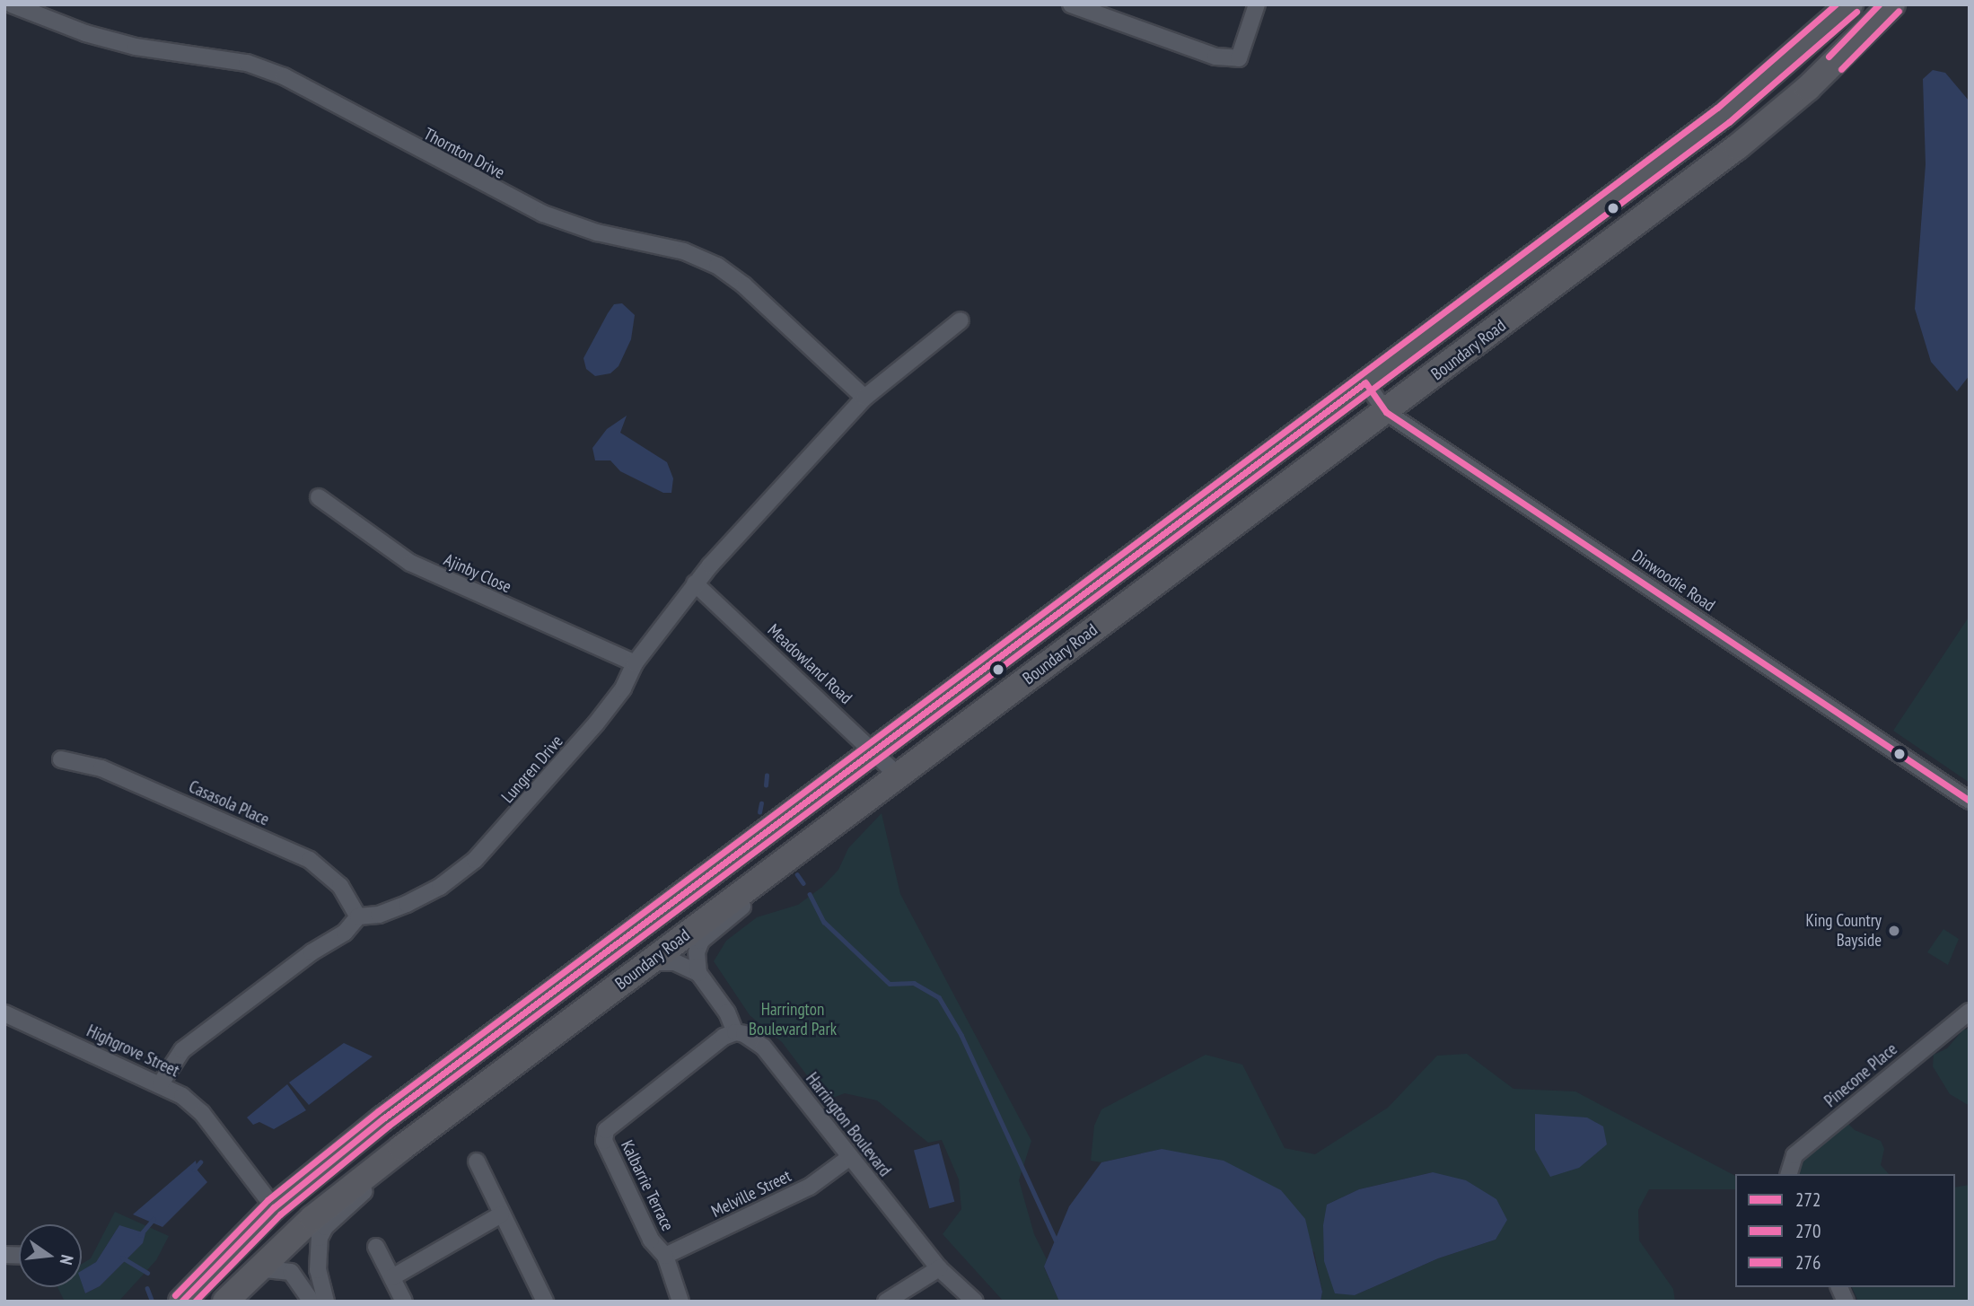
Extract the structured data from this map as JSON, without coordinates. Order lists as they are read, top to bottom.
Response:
{
  "streets": {
    "highway": ["Boundary Road"],
    "street": [
      "Thornton Drive",
      "Ajinby Close",
      "Dinwoodie Road",
      "Meadowland Road",
      "Lungren Drive",
      "Casasola Place",
      "Highgrove Street",
      "Pinecone Place",
      "Harrington Boulevard",
      "Kalbarrie Terrace",
      "Melville Street"
    ]
  },
  "crossings": [
    ["Thornton Drive", "Lungren Drive"],
    ["Boundary Road", "Dinwoodie Road"],
    ["Boundary Road", "Meadowland Road"],
    ["Boundary Road", "Highgrove Street"],
    ["Ajinby Close", "Lungren Drive"],
    ["Meadowland Road", "Lungren Drive"],
    ["Lungren Drive", "Casasola Place"],
    ["Harrington Boulevard", "Kalbarrie Terrace"],
    ["Harrington Boulevard", "Melville Street"],
    ["Kalbarrie Terrace", "Melville Street"]
  ],
  "parks": ["Harrington Boulevard Park"],
  "places": ["King Country Bayside"],
  "lines": ["transit line 276", "transit line 270", "transit line 272"],
  "legend": ["272", "270", "276"],
  "north": "right"
}
